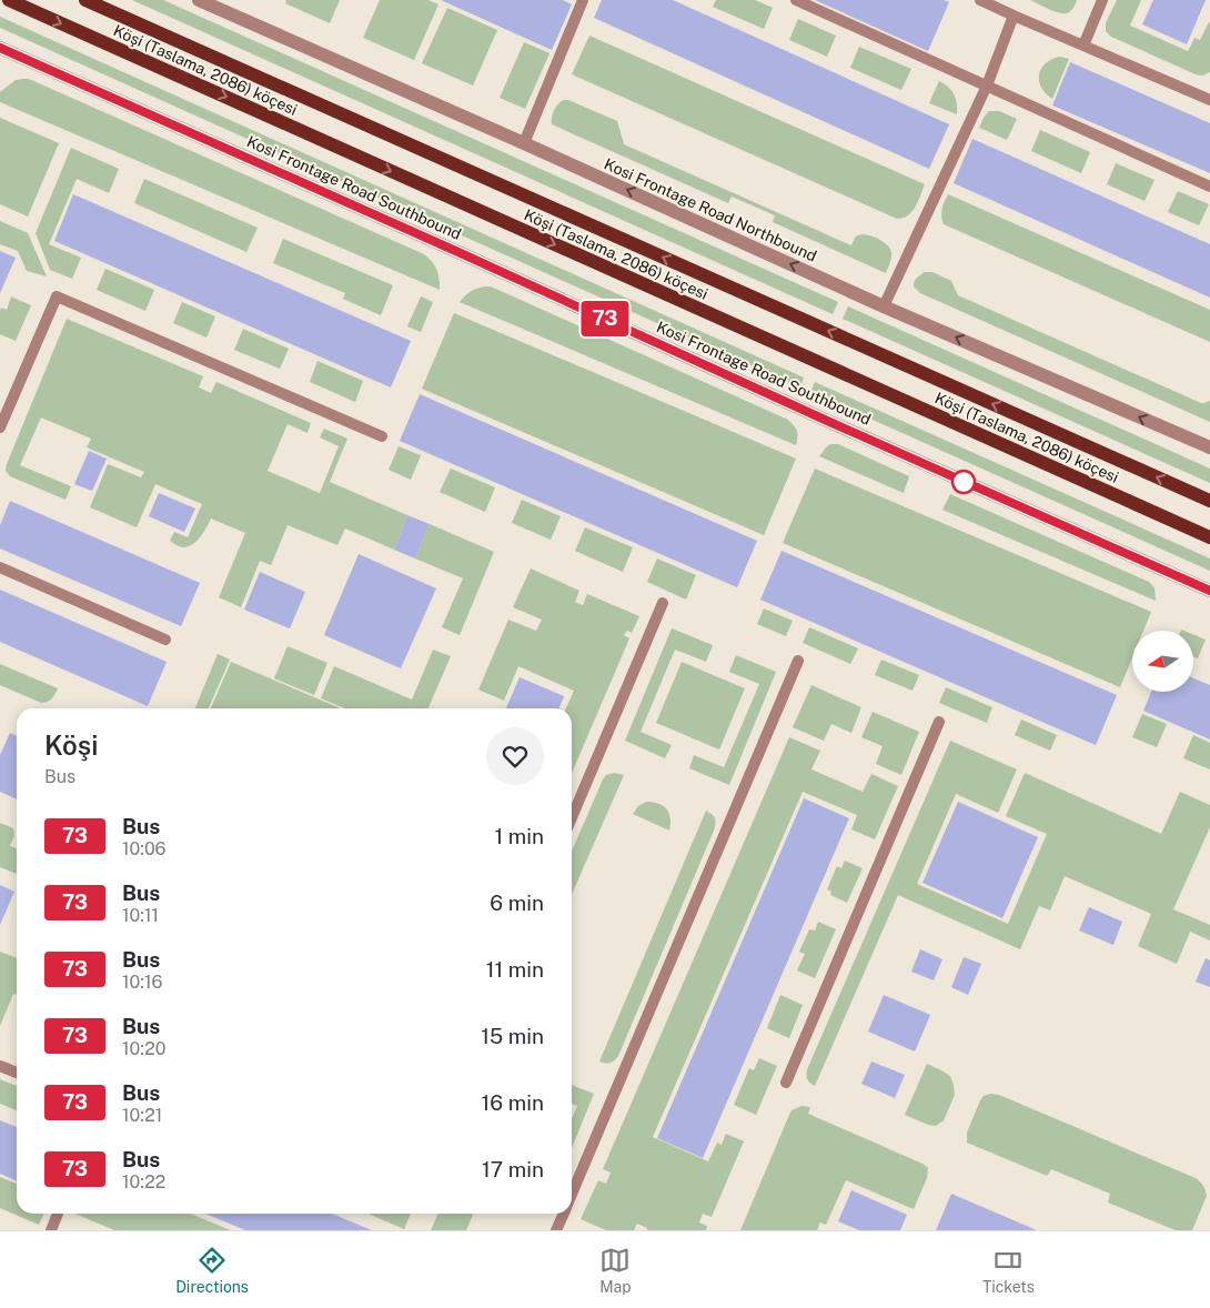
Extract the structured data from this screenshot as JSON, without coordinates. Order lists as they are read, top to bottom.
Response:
{
  "streets": {
    "main road": ["Köşi (Taslama, 2086) köçesi"],
    "street": ["Kosi Frontage Road Southbound", "Kosi Frontage Road Northbound"]
  },
  "one_way": ["Kosi Frontage Road Northbound"],
  "lines": ["bus line 73"],
  "north": "left",
  "page": {
    "on_map": "73",
    "heading": ["Köşi", "Bus"],
    "list": [
      {
        "mark": "73",
        "name": "Bus",
        "note": "10:06",
        "value": "1 min"
      },
      {
        "mark": "73",
        "name": "Bus",
        "note": "10:11",
        "value": "6 min"
      },
      {
        "mark": "73",
        "name": "Bus",
        "note": "10:16",
        "value": "11 min"
      },
      {
        "mark": "73",
        "name": "Bus",
        "note": "10:20",
        "value": "15 min"
      },
      {
        "mark": "73",
        "name": "Bus",
        "note": "10:21",
        "value": "16 min"
      },
      {
        "mark": "73",
        "name": "Bus",
        "note": "10:22",
        "value": "17 min"
      }
    ],
    "tabs": ["Directions", "Map", "Tickets"]
  }
}
